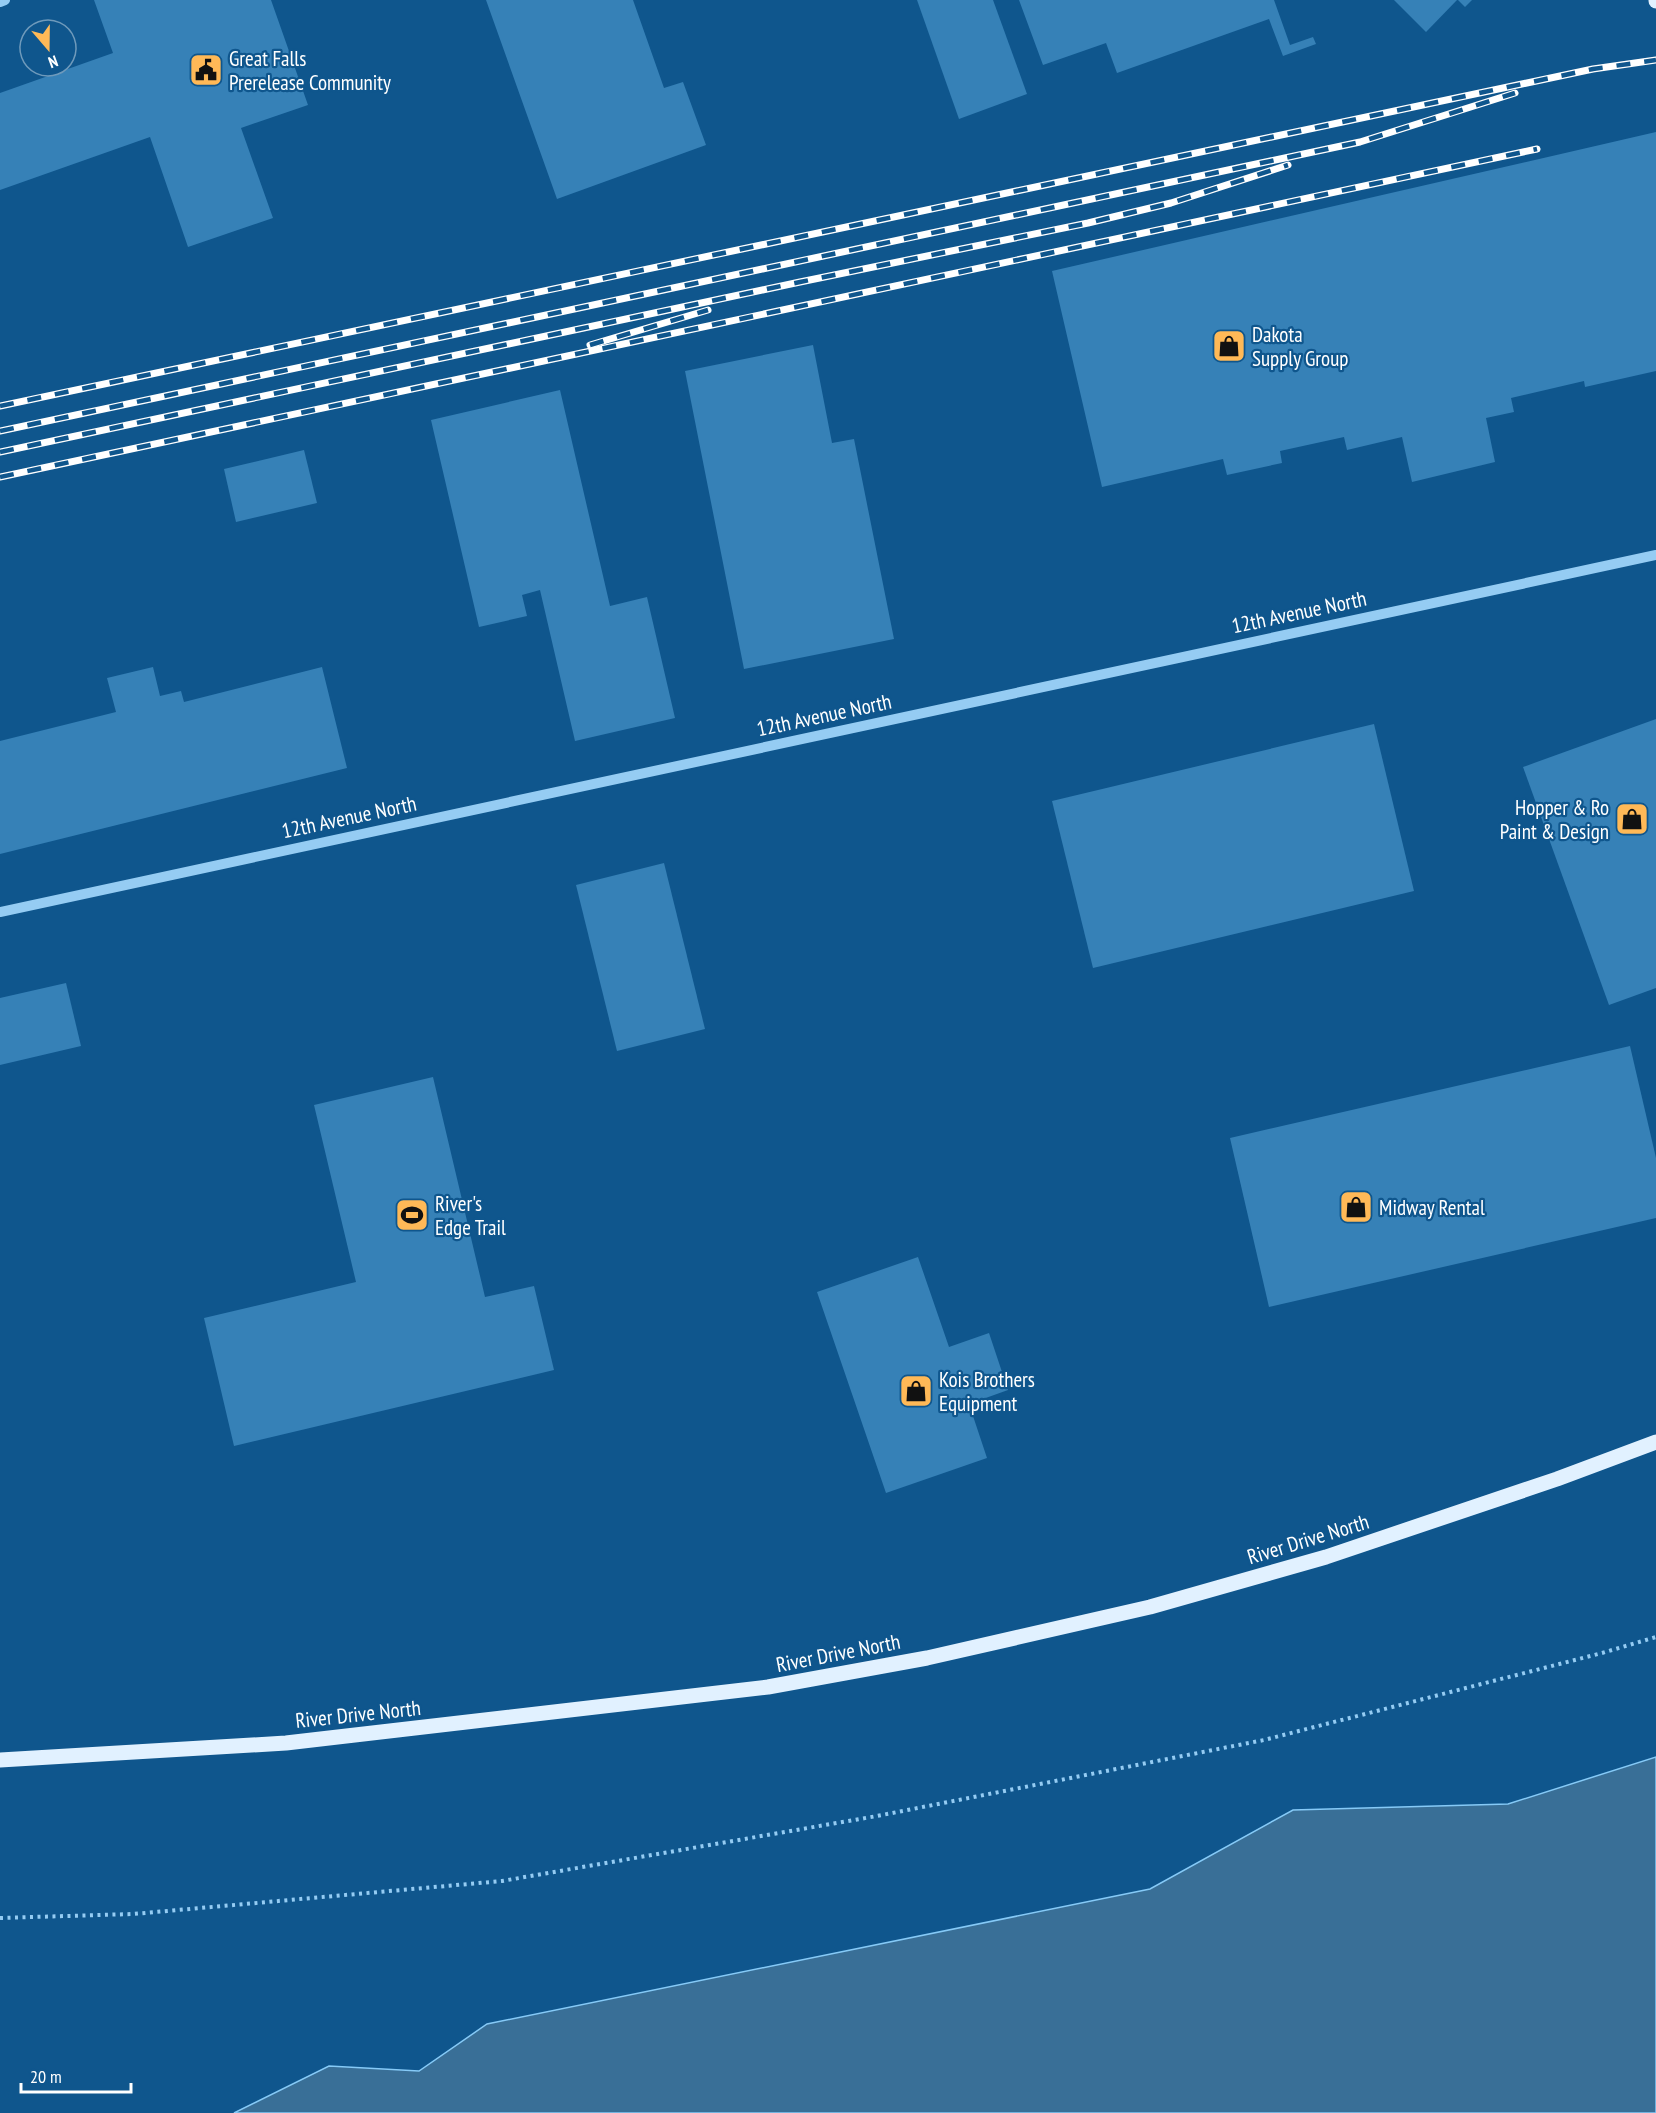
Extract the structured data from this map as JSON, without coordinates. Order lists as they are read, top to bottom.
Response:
{
  "streets": {
    "main road": ["River Drive North"],
    "street": ["12th Avenue North"]
  },
  "places": {
    "public building": ["Great Falls Prerelease Community"],
    "shop": [
      "Dakota Supply Group",
      "Hopper & Ro Paint & Design",
      "Midway Rental",
      "Kois Brothers Equipment"
    ],
    "sports": ["River's Edge Trail"]
  },
  "scale_bar": "20 m",
  "north": "bottom"
}
